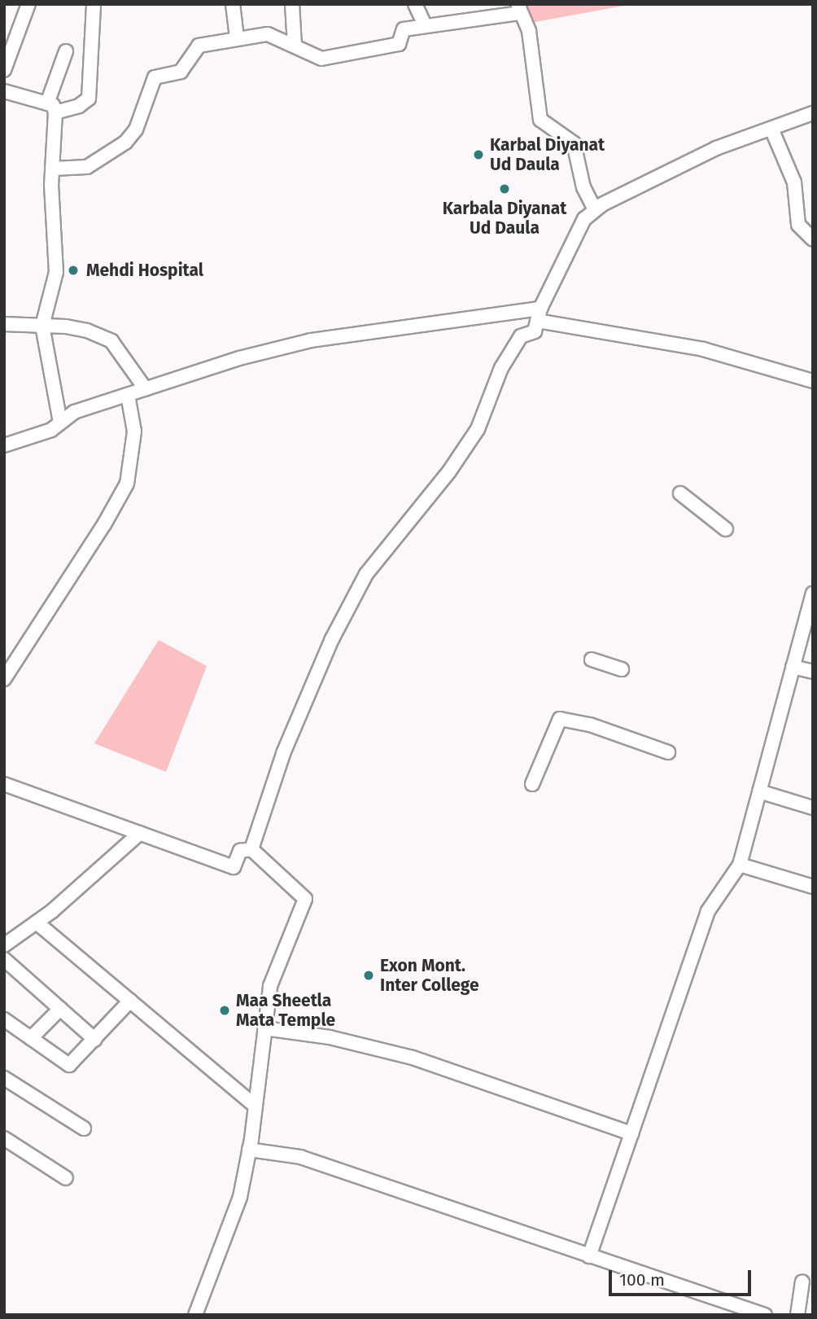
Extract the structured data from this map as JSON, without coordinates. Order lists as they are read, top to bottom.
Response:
{
  "places": [
    "Karbal Diyanat Ud Daula",
    "Karbala Diyanat Ud Daula",
    "Mehdi Hospital",
    "Exon Mont. Inter College",
    "Maa Sheetla Mata Temple"
  ],
  "scale_bar": "100 m"
}
